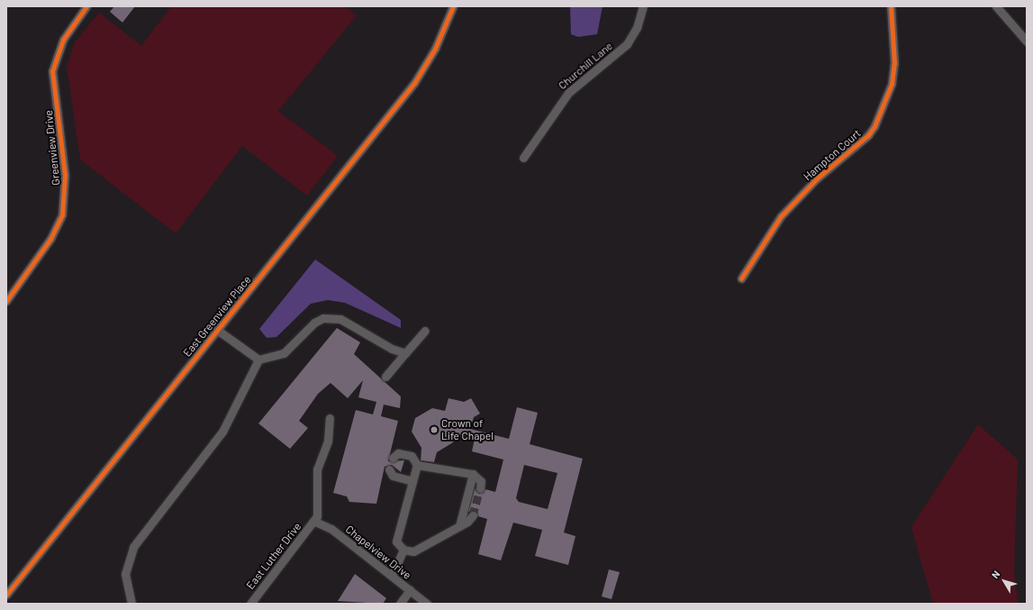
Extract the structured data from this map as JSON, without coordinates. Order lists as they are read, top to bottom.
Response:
{
  "streets": {
    "street": [
      "Churchill Lane",
      "Greenview Drive",
      "Hampton Court",
      "East Greenview Place",
      "Chapelview Drive",
      "East Luther Drive"
    ]
  },
  "crossings": [
    ["Chapelview Drive", "East Luther Drive"]
  ],
  "places": ["Crown of Life Chapel"],
  "north": "top left"
}
